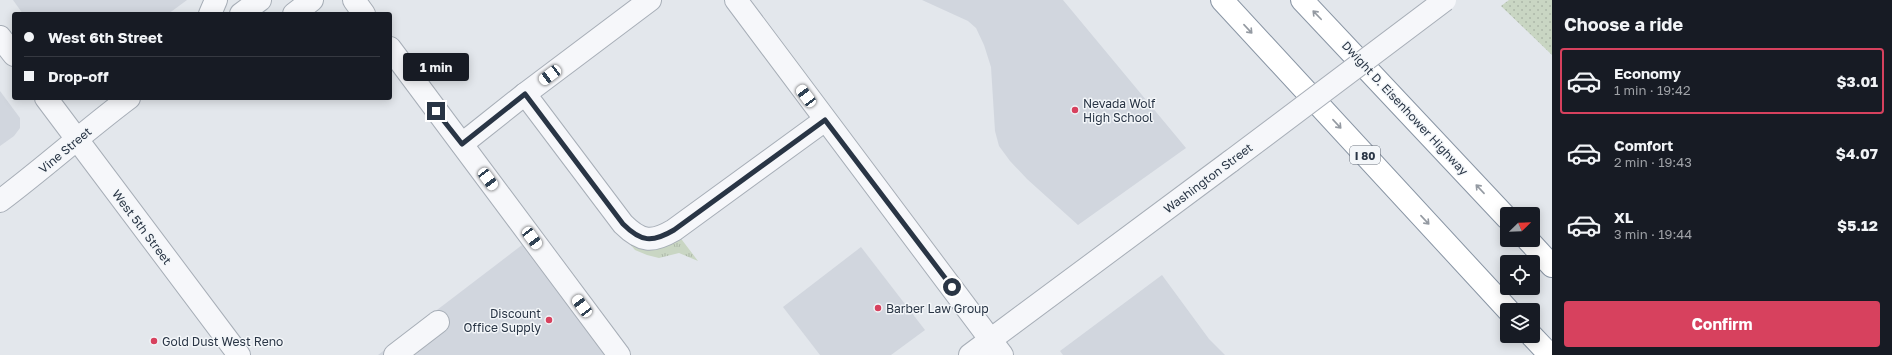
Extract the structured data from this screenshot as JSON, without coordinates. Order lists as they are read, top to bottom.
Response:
{
  "streets": {
    "highway": ["Dwight D. Eisenhower Highway", "I 80"],
    "street": ["Vine Street", "Washington Street", "West 5th Street"]
  },
  "crossings": [
    ["Vine Street", "West 5th Street"]
  ],
  "places": [
    "Nevada Wolf High School",
    "Barber Law Group",
    "Discount Office Supply",
    "Gold Dust West Reno"
  ],
  "north": "top right",
  "page": {
    "heading": "Choose a ride",
    "banner": ["West 6th Street", "Drop-off"],
    "list": [
      {
        "name": "Economy",
        "note": "1 min · 19:42",
        "value": "$3.01"
      },
      {
        "name": "Comfort",
        "note": "2 min · 19:43",
        "value": "$4.07"
      },
      {
        "name": "XL",
        "note": "3 min · 19:44",
        "value": "$5.12"
      }
    ],
    "bubble": "1 min",
    "buttons": "Confirm"
  }
}
